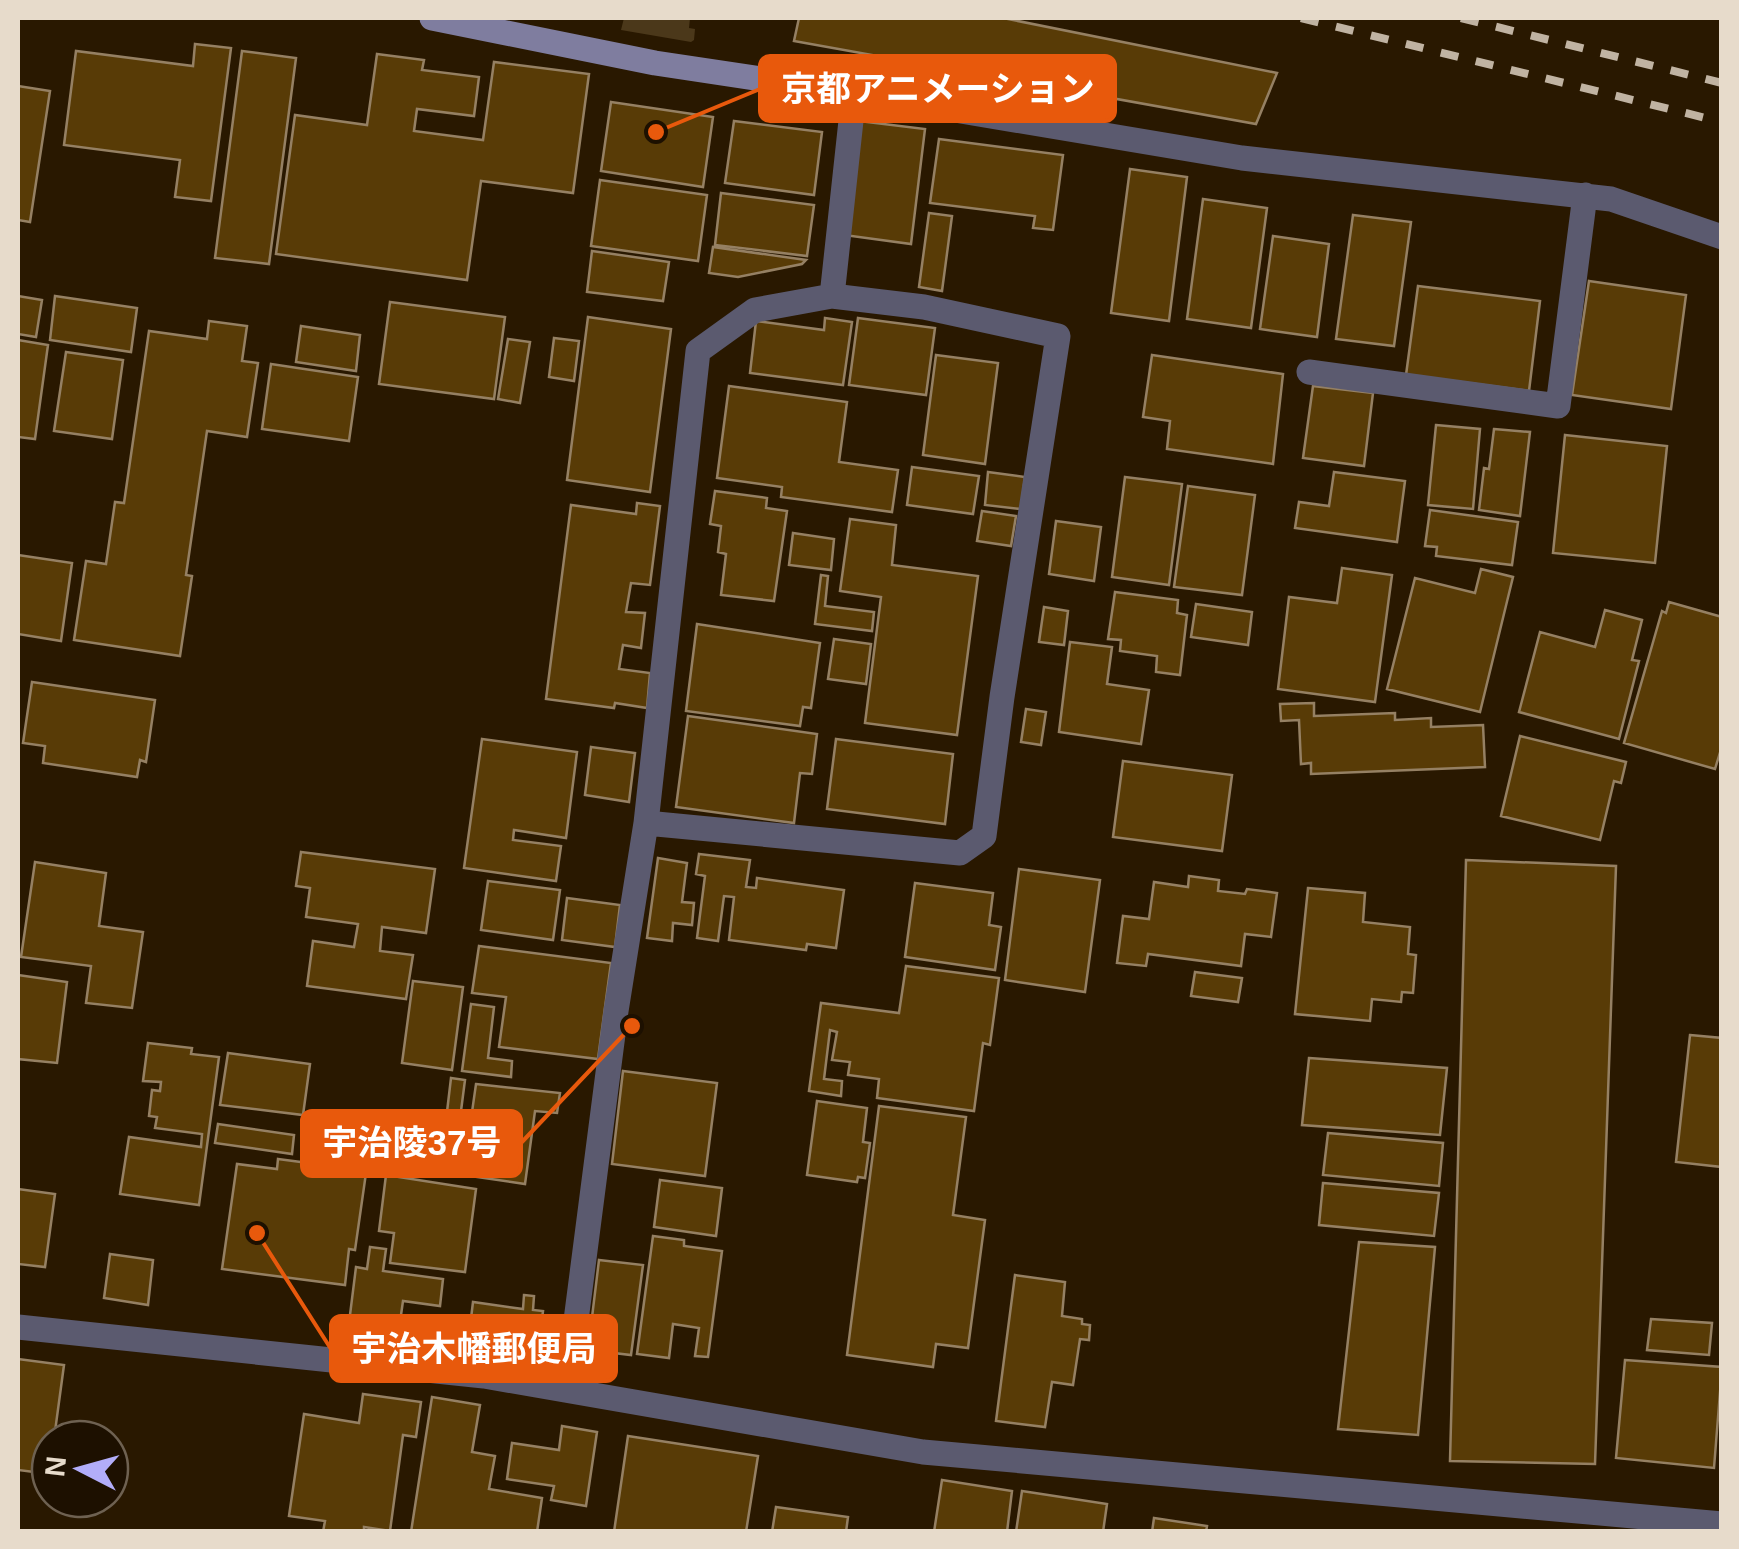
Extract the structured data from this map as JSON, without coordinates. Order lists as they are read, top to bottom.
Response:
{
  "places": ["京都アニメーション", "宇治陵37号", "宇治木幡郵便局"],
  "north": "left"
}
